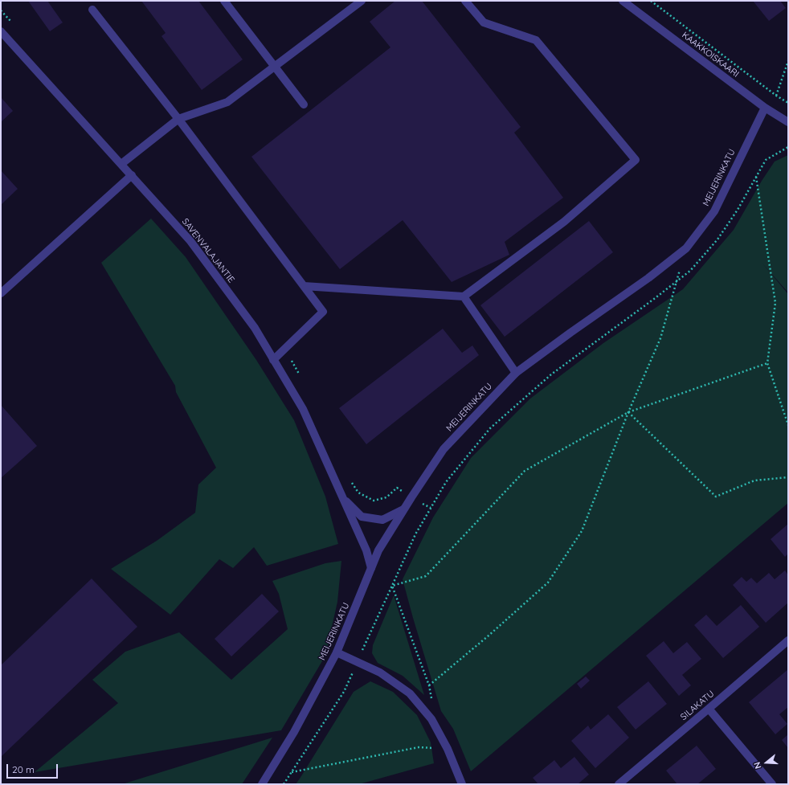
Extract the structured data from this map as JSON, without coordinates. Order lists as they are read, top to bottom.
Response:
{
  "streets": {
    "street": [
      "KAAKKOISKAARI",
      "MEIJERINKATU",
      "SAVENVALAJANTIE",
      "SILAKATU"
    ]
  },
  "crossings": [
    ["KAAKKOISKAARI", "MEIJERINKATU"],
    ["MEIJERINKATU", "SAVENVALAJANTIE"]
  ],
  "scale_bar": "20 m",
  "north": "left"
}
